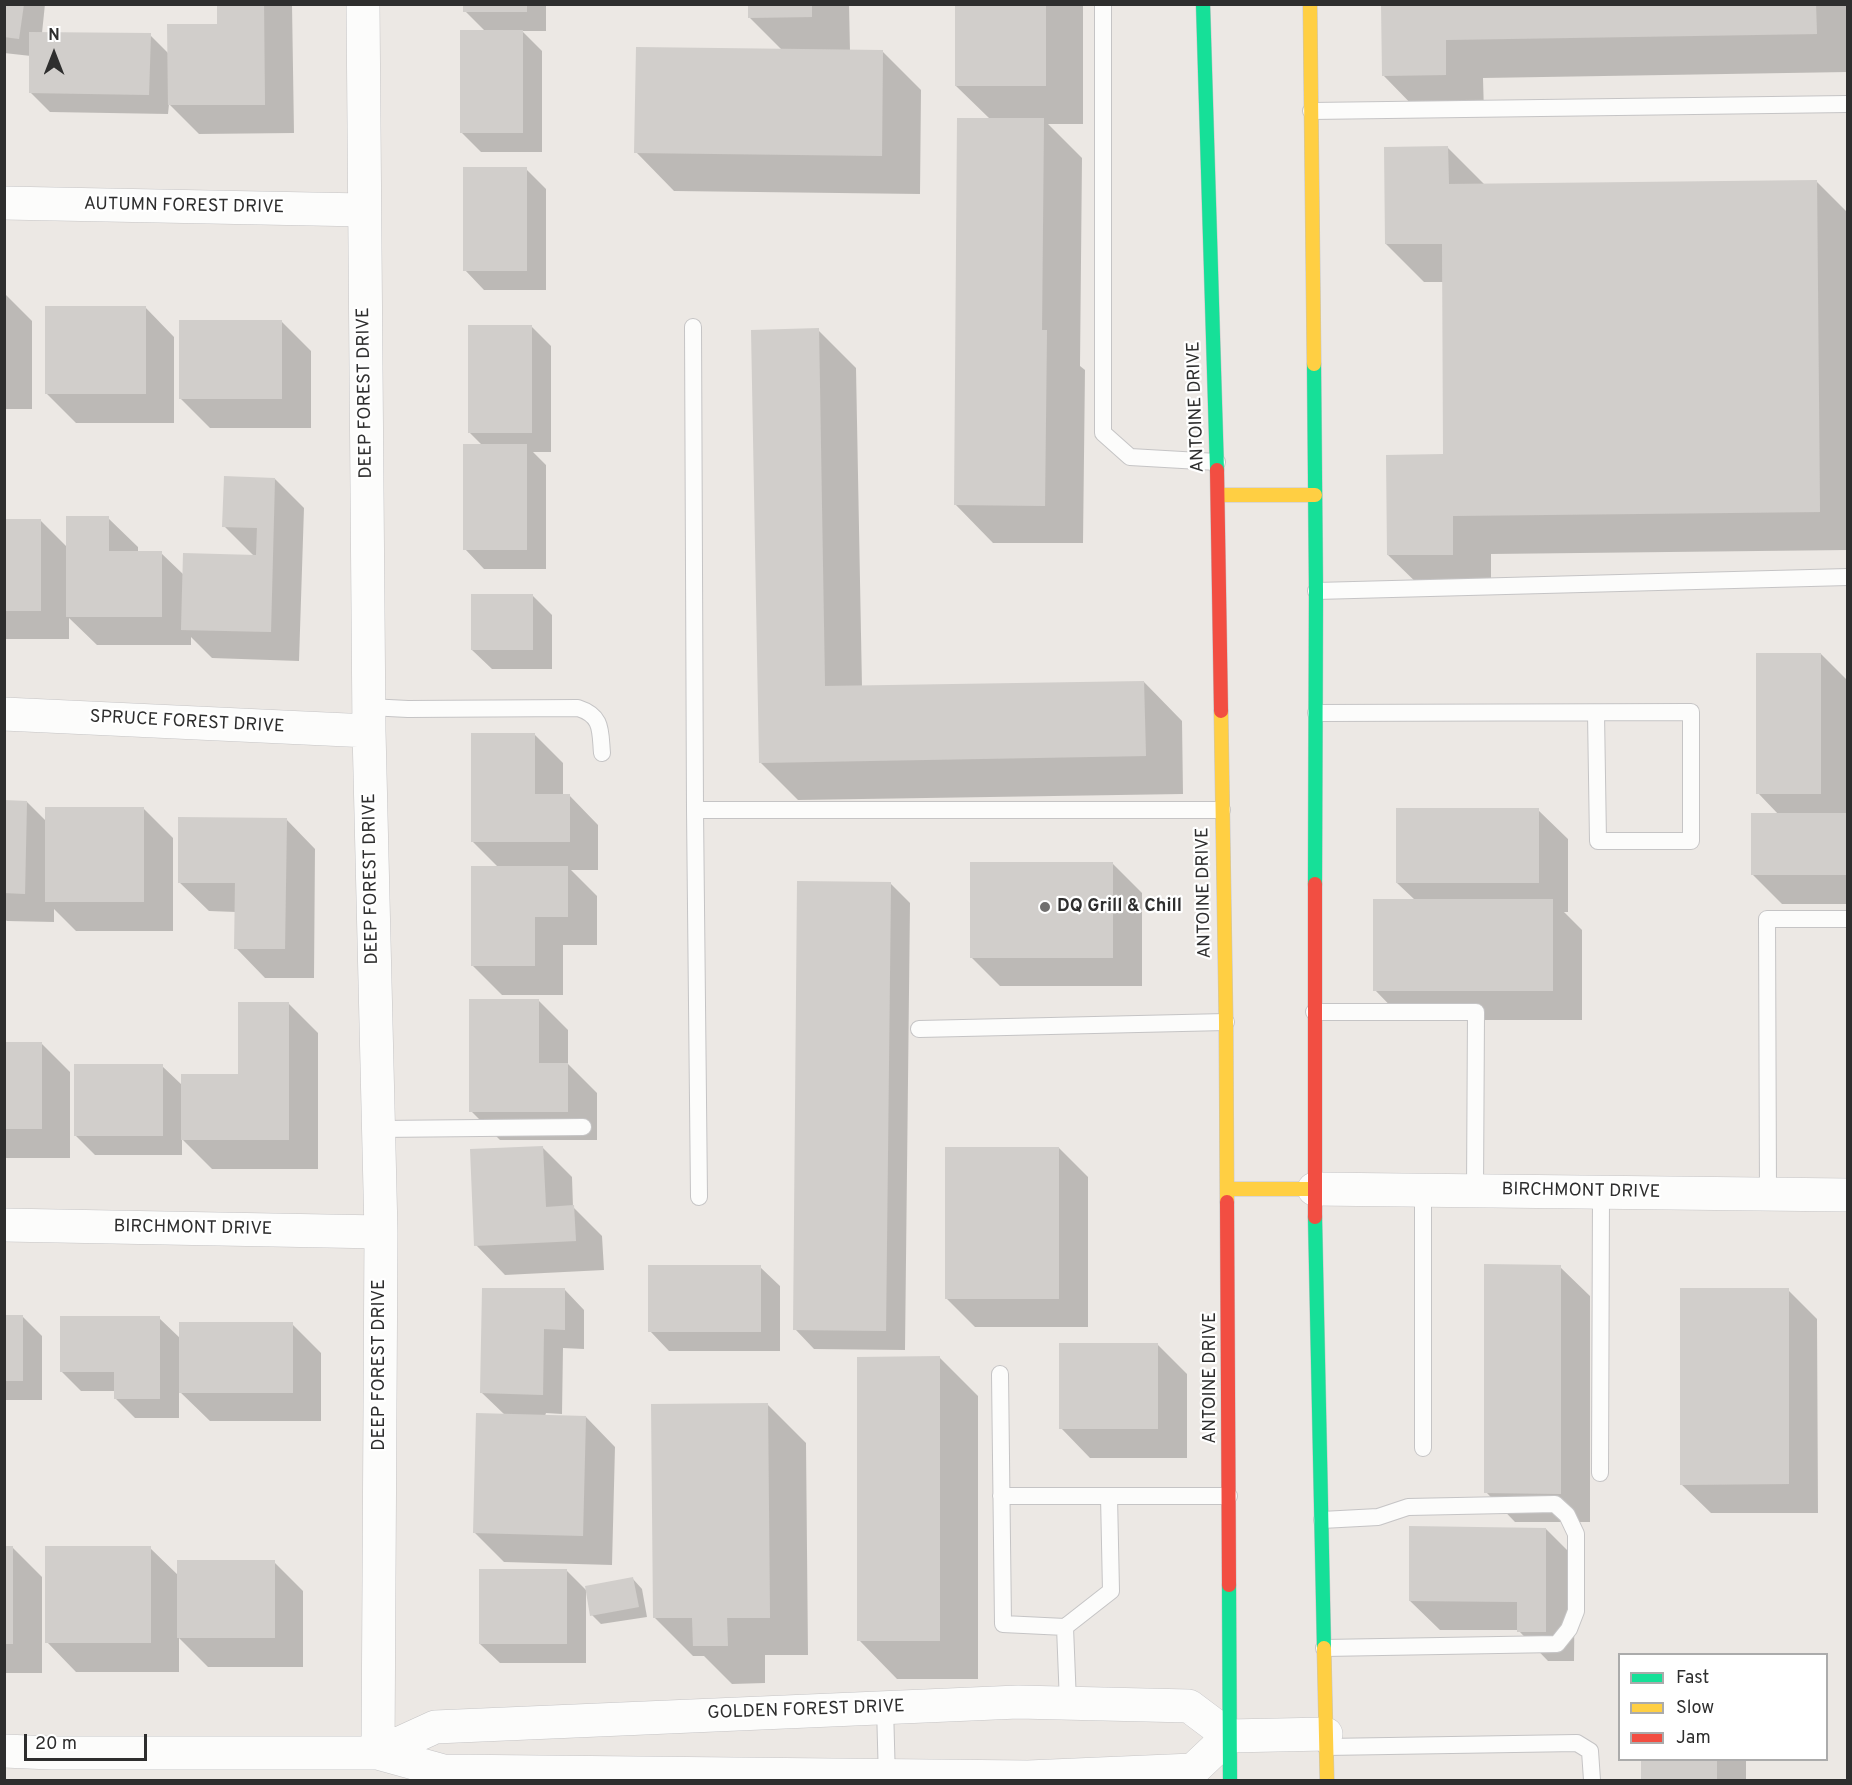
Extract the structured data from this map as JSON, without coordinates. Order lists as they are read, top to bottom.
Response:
{
  "streets": {
    "main road": ["ANTOINE DRIVE"],
    "street": [
      "AUTUMN FOREST DRIVE",
      "DEEP FOREST DRIVE",
      "SPRUCE FOREST DRIVE",
      "BIRCHMONT DRIVE",
      "GOLDEN FOREST DRIVE"
    ]
  },
  "crossings": [
    ["AUTUMN FOREST DRIVE", "DEEP FOREST DRIVE"],
    ["DEEP FOREST DRIVE", "SPRUCE FOREST DRIVE"],
    ["DEEP FOREST DRIVE", "BIRCHMONT DRIVE"],
    ["DEEP FOREST DRIVE", "GOLDEN FOREST DRIVE"],
    ["ANTOINE DRIVE", "GOLDEN FOREST DRIVE"]
  ],
  "places": ["DQ Grill & Chill"],
  "legend": ["Fast", "Slow", "Jam"],
  "scale_bar": "20 m",
  "north": "top"
}
